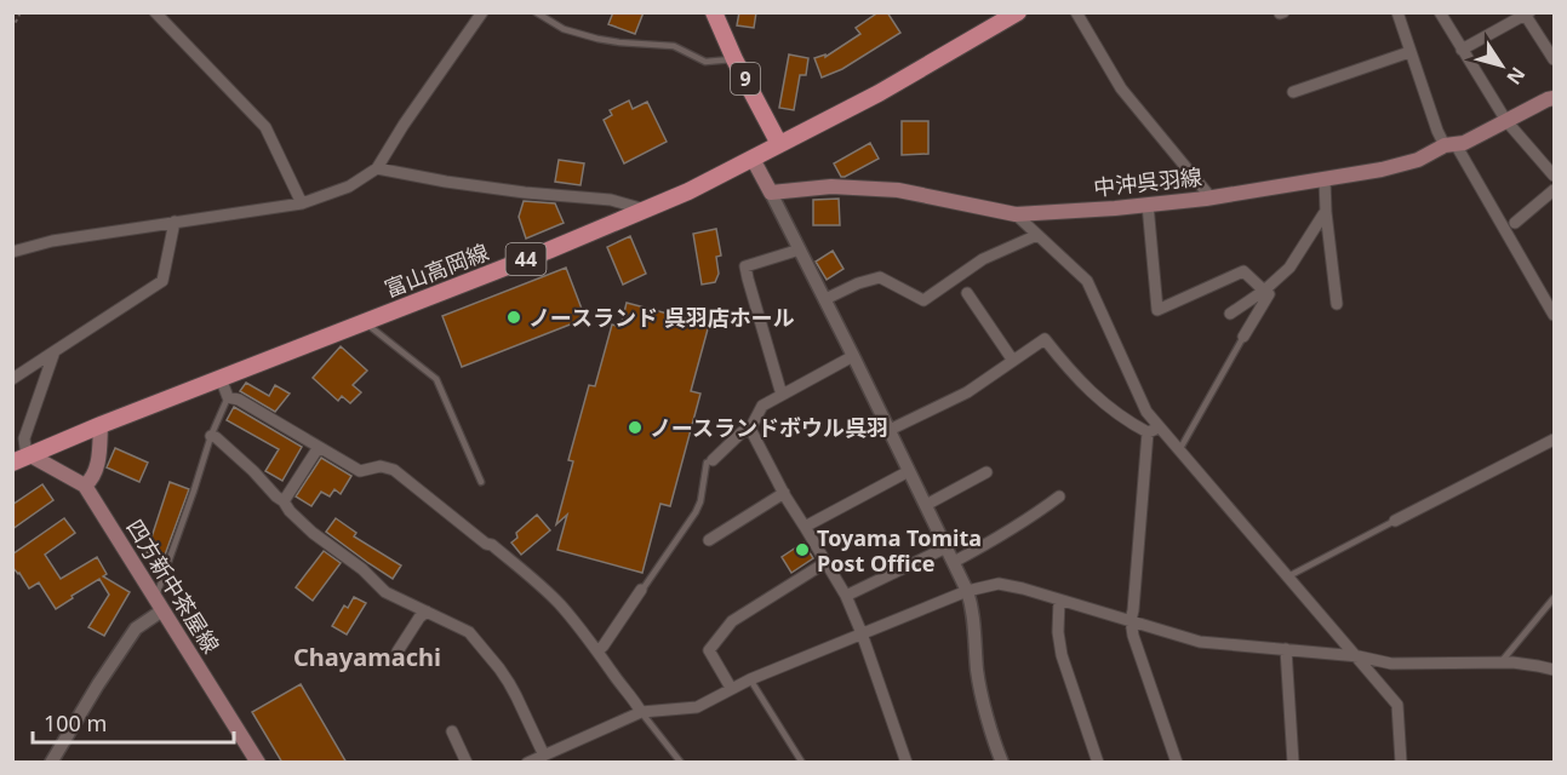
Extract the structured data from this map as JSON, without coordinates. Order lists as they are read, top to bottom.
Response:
{
  "streets": {
    "main road": [
      "9",
      "中沖呉羽線",
      "44",
      "富山高岡線",
      "四方新中茶屋線"
    ]
  },
  "crossings": [
    ["9", "富山高岡線"],
    ["富山高岡線", "四方新中茶屋線"]
  ],
  "districts": ["Chayamachi"],
  "places": ["ノースランド 呉羽店ホール", "ノースランドボウル呉羽", "Toyama Tomita Post Office"],
  "scale_bar": "100 m",
  "north": "bottom right"
}
